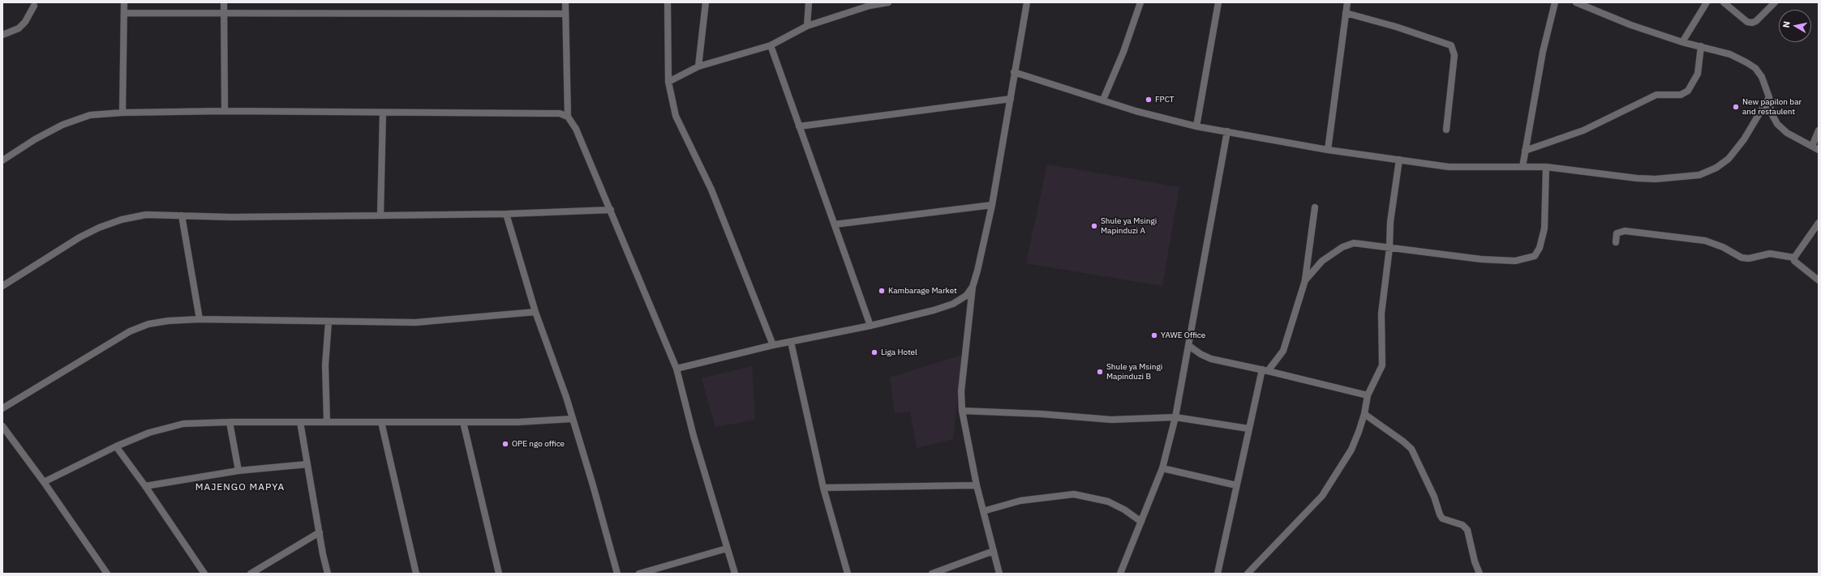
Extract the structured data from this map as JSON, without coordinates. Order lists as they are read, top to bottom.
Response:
{
  "districts": ["MAJENGO MAPYA"],
  "places": [
    "FPCT",
    "New papilon bar and restaulent",
    "Shule ya Msingi Mapinduzi A",
    "Kambarage Market",
    "YAWE Office",
    "Liga Hotel",
    "Shule ya Msingi Mapinduzi B",
    "OPE ngo office"
  ],
  "north": "left"
}
